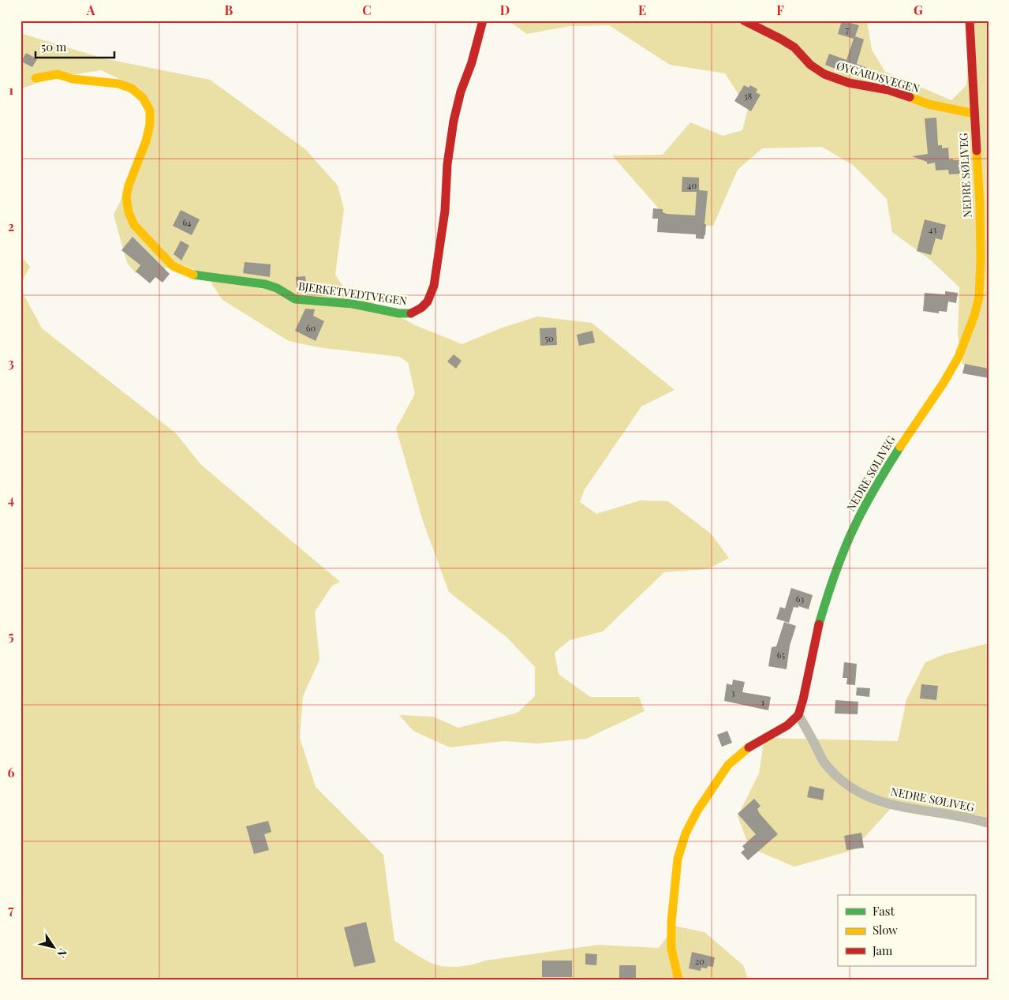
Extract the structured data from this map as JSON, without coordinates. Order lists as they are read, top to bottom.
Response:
{
  "streets": {
    "street": ["ØYGARDSVEGEN", "NEDRE SØLIVEG", "BJERKETVEDTVEGEN"]
  },
  "crossings": [
    ["ØYGARDSVEGEN", "NEDRE SØLIVEG"]
  ],
  "house_numbers": [
    "7",
    "38",
    "40",
    "64",
    "43",
    "60",
    "50",
    "63",
    "65",
    "3",
    "1",
    "20"
  ],
  "legend": ["Fast", "Slow", "Jam"],
  "scale_bar": "50 m",
  "north": "bottom right",
  "grid": {
    "columns": [
      "A",
      "B",
      "C",
      "D",
      "E",
      "F",
      "G"
    ],
    "rows": [
      "1",
      "2",
      "3",
      "4",
      "5",
      "6",
      "7"
    ]
  }
}
